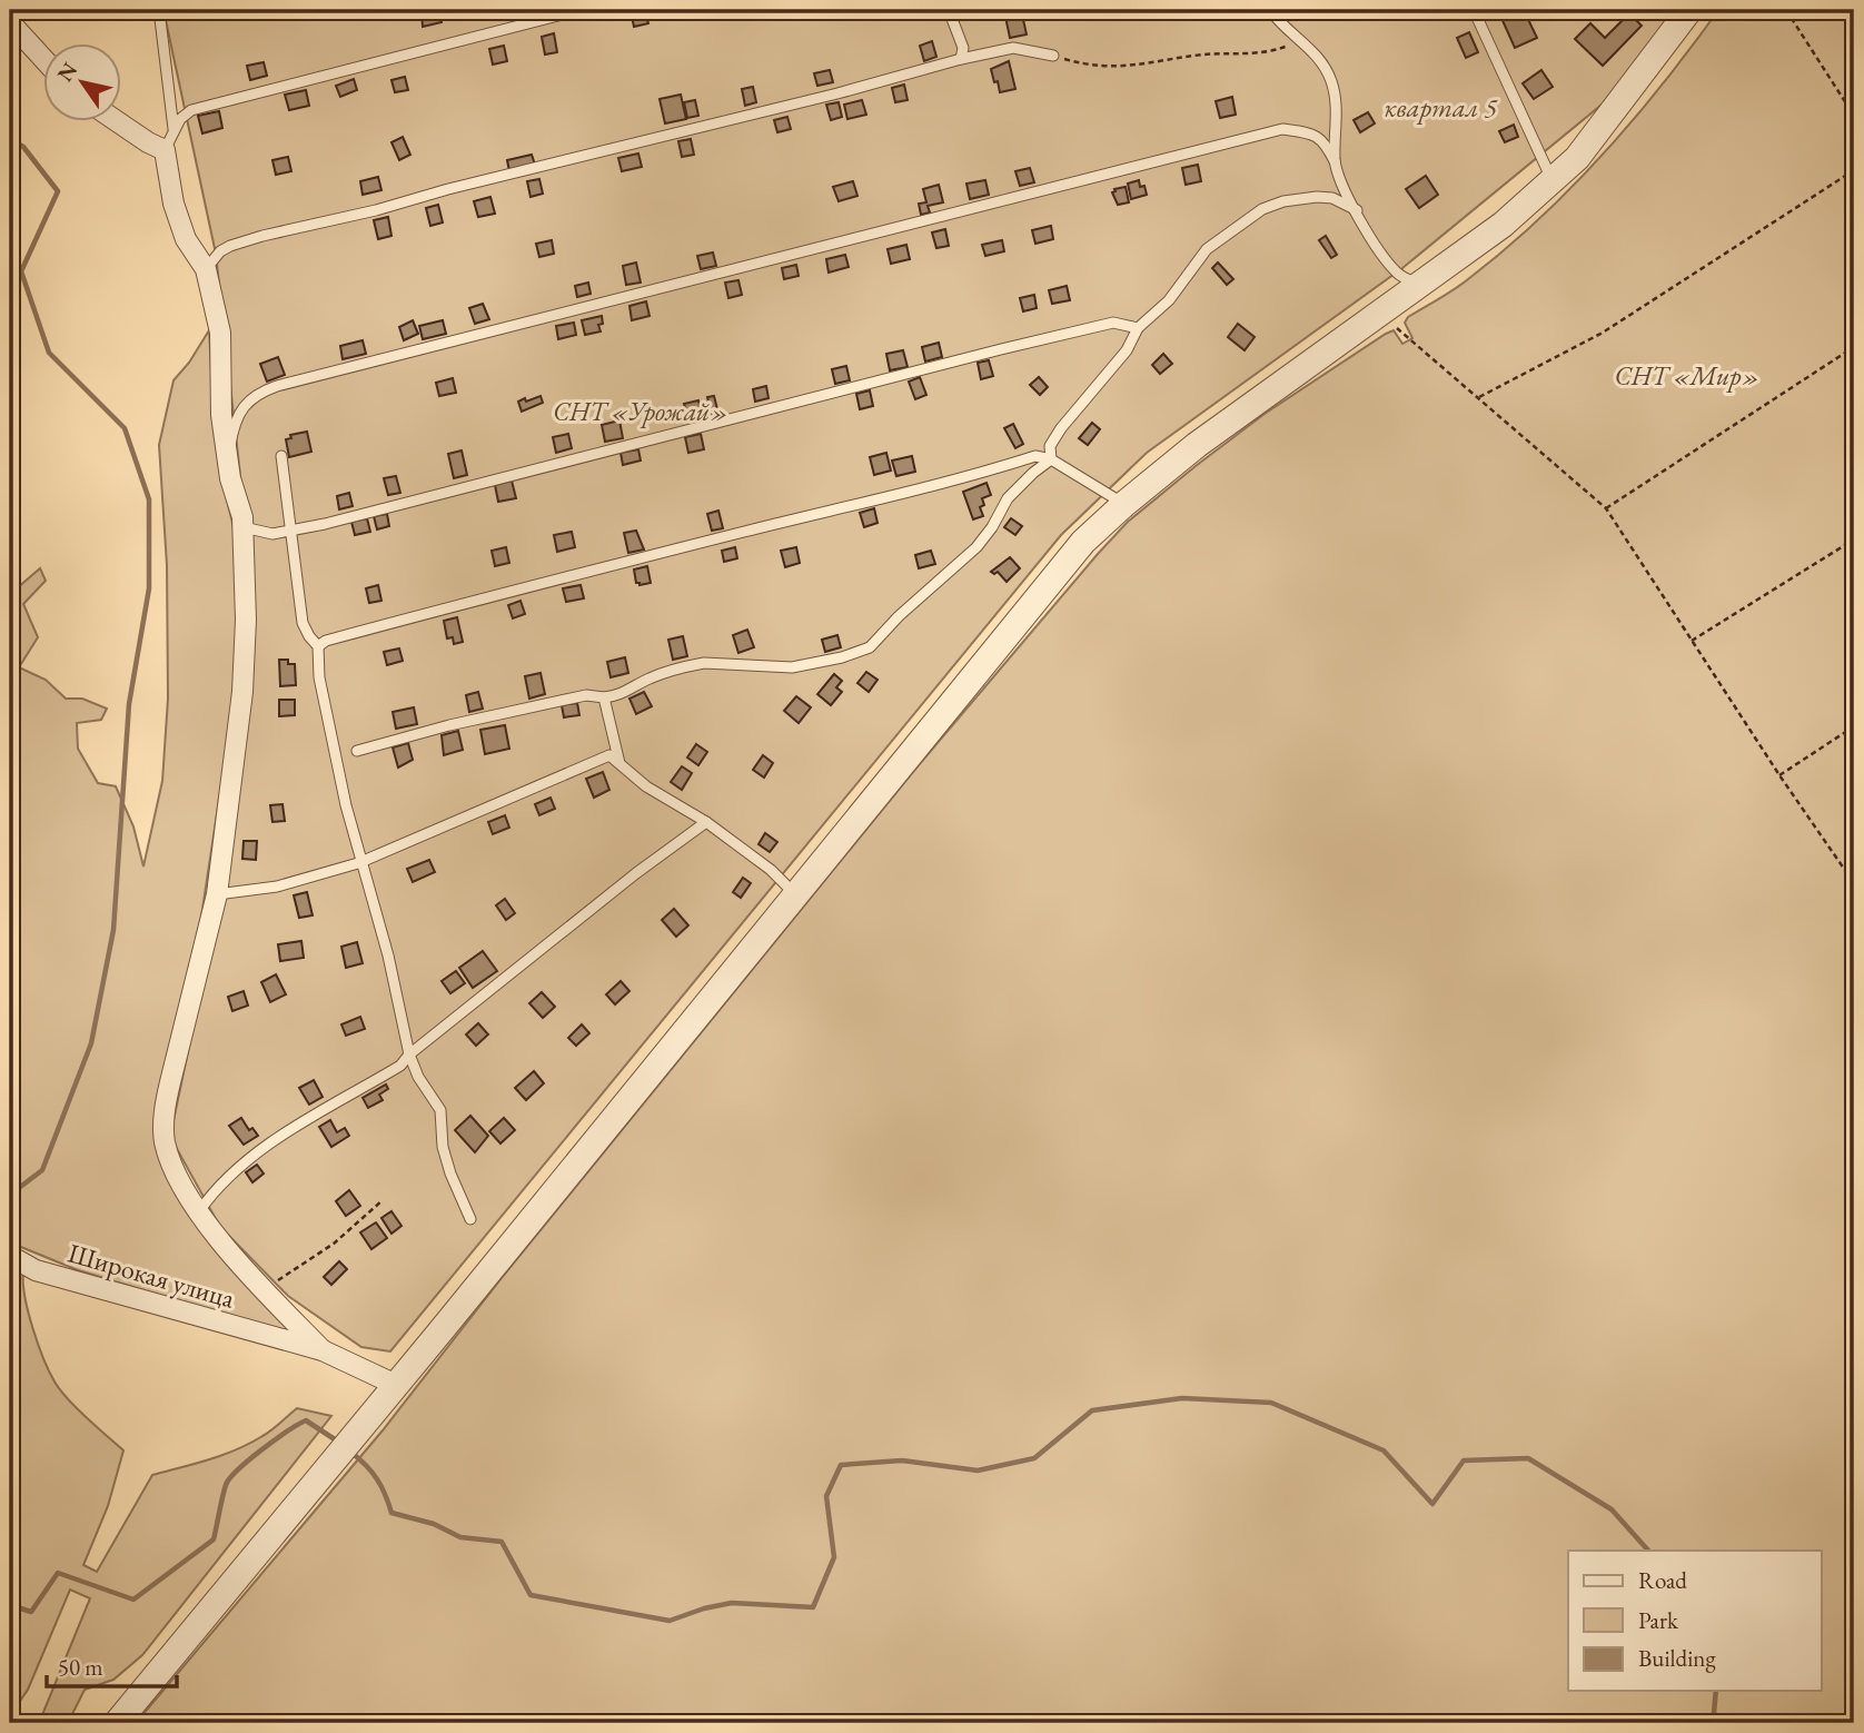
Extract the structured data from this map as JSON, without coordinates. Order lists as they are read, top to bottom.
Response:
{
  "streets": {
    "street": ["Широкая улица"]
  },
  "parks": ["квартал 5", "СНТ «Мир»", "СНТ «Урожай»"],
  "legend": ["Road", "Park", "Building"],
  "scale_bar": "50 m",
  "north": "top left"
}
